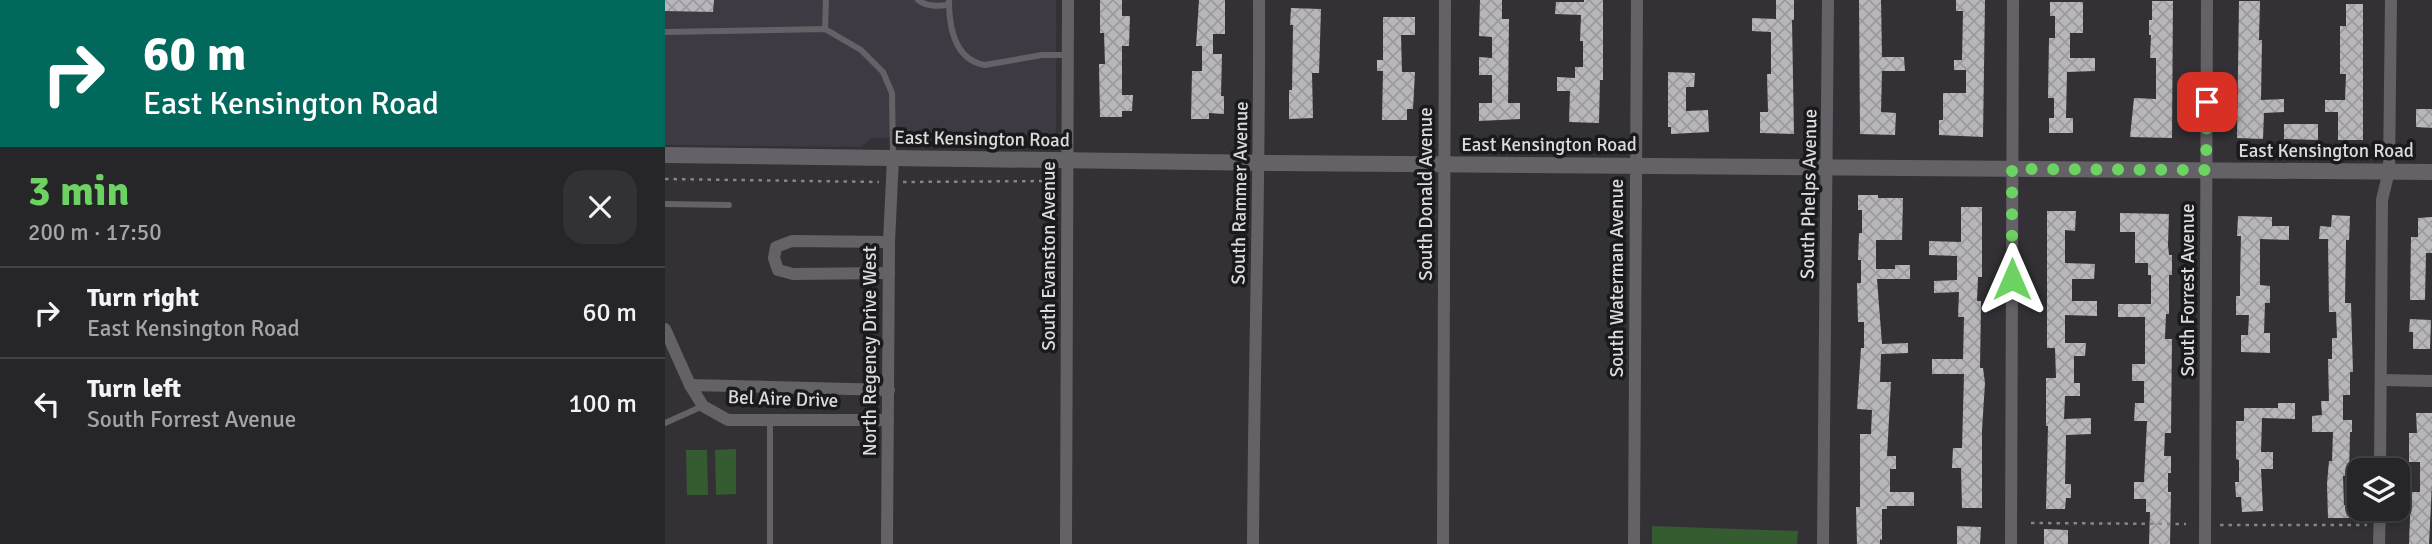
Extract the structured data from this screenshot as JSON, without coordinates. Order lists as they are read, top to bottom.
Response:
{
  "streets": {
    "main road": ["East Kensington Road"],
    "street": [
      "South Rammer Avenue",
      "South Donald Avenue",
      "South Phelps Avenue",
      "South Evanston Avenue",
      "South Waterman Avenue",
      "South Forrest Avenue",
      "North Regency Drive West",
      "Bel Aire Drive"
    ]
  },
  "crossings": [
    ["East Kensington Road", "South Rammer Avenue"],
    ["East Kensington Road", "South Donald Avenue"],
    ["East Kensington Road", "South Phelps Avenue"],
    ["East Kensington Road", "South Evanston Avenue"],
    ["East Kensington Road", "South Waterman Avenue"],
    ["East Kensington Road", "South Forrest Avenue"],
    ["East Kensington Road", "North Regency Drive West"],
    ["North Regency Drive West", "Bel Aire Drive"]
  ],
  "page": {
    "turn": ["60 m", "East Kensington Road"],
    "heading": ["3 min", "200 m · 17:50"],
    "list": [
      {
        "name": "Turn right",
        "note": "East Kensington Road",
        "value": "60 m"
      },
      {
        "name": "Turn left",
        "note": "South Forrest Avenue",
        "value": "100 m"
      }
    ]
  }
}
